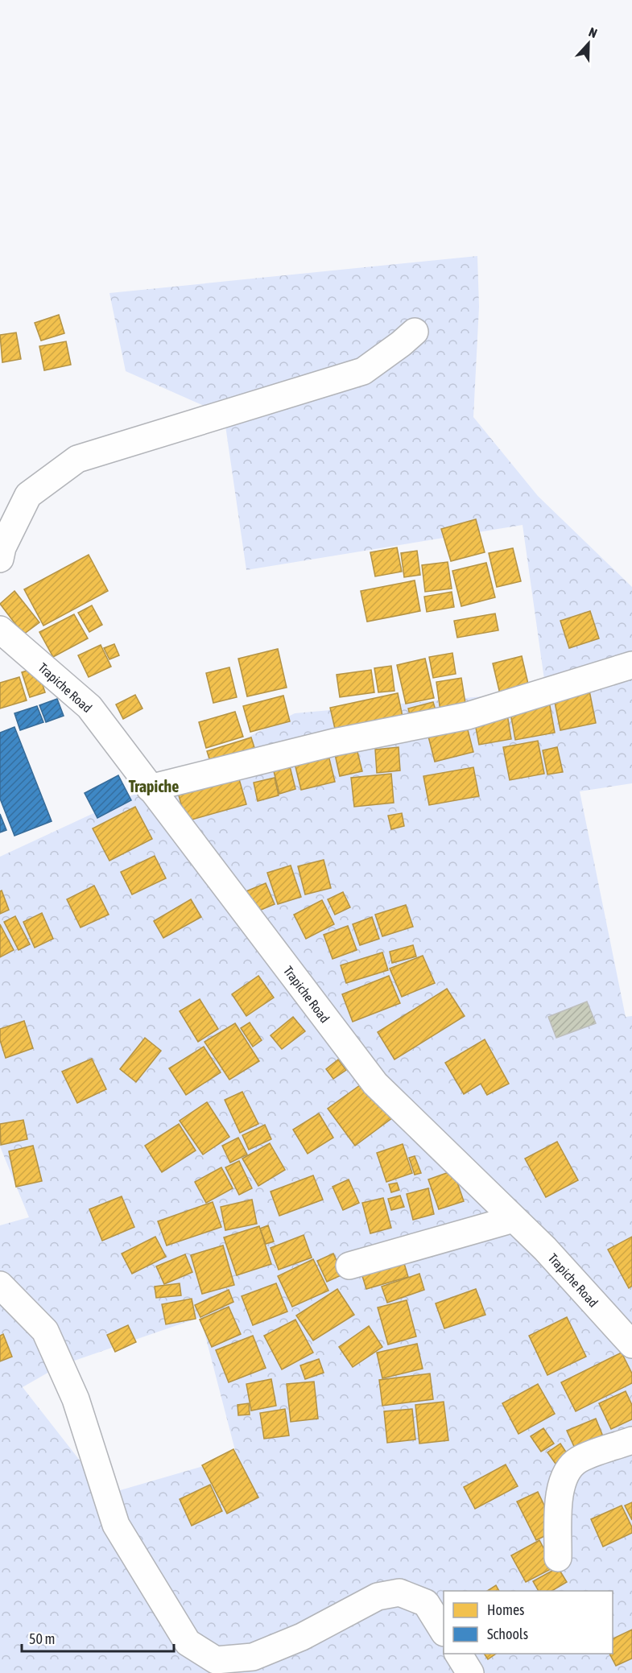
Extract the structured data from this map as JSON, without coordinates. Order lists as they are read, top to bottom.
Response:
{
  "streets": {
    "street": ["Trapiche Road"]
  },
  "districts": ["Trapiche"],
  "legend": ["Homes", "Schools"],
  "scale_bar": "50 m",
  "north": "top"
}
